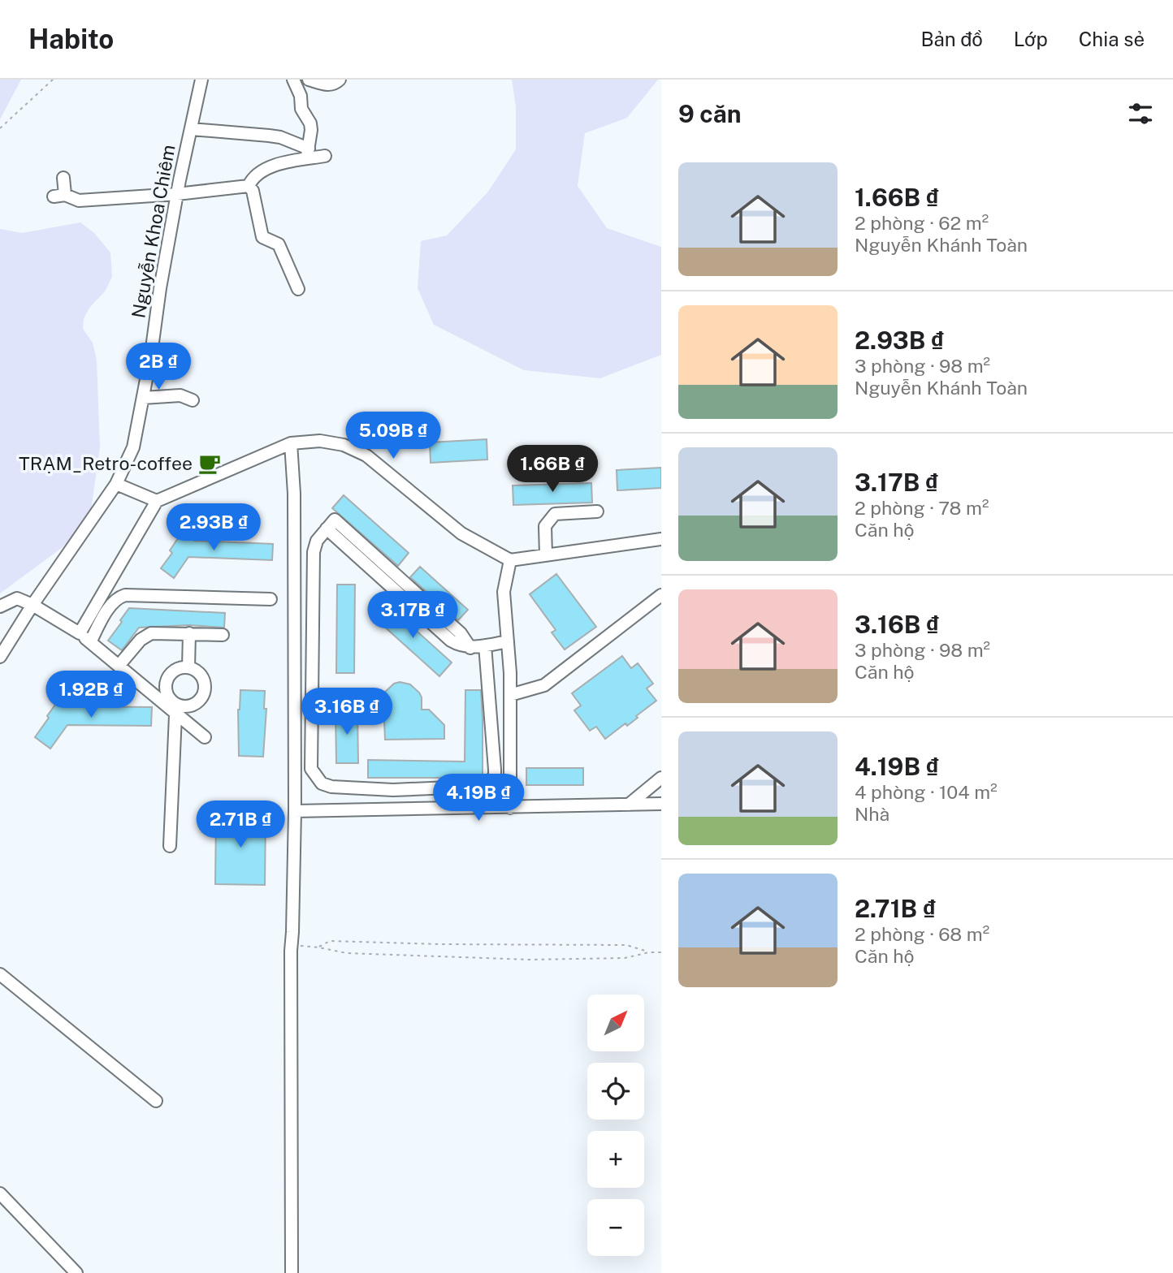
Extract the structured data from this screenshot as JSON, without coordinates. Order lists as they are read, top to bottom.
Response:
{
  "streets": {
    "street": ["Nguyễn Khoa Chiêm"]
  },
  "places": {
    "cafe": ["TRẠM_Retro-coffee"]
  },
  "north": "top right",
  "page": {
    "header": "Habito",
    "nav": ["Bản đồ", "Lớp", "Chia sẻ"],
    "heading": "9 căn",
    "list": [
      {
        "name": "1.66B ₫",
        "note": "2 phòng · 62 m² · Nguyễn Khánh Toàn"
      },
      {
        "name": "2.93B ₫",
        "note": "3 phòng · 98 m² · Nguyễn Khánh Toàn"
      },
      {
        "name": "3.17B ₫",
        "note": "2 phòng · 78 m² · Căn hộ"
      },
      {
        "name": "3.16B ₫",
        "note": "3 phòng · 98 m² · Căn hộ"
      },
      {
        "name": "4.19B ₫",
        "note": "4 phòng · 104 m² · Nhà"
      },
      {
        "name": "2.71B ₫",
        "note": "2 phòng · 68 m² · Căn hộ"
      }
    ],
    "price": [
      "2B ₫",
      "5.09B ₫",
      "1.66B ₫",
      "2.93B ₫",
      "3.17B ₫",
      "1.92B ₫",
      "3.16B ₫",
      "4.19B ₫",
      "2.71B ₫"
    ],
    "map_buttons": ["+", "−"]
  }
}
